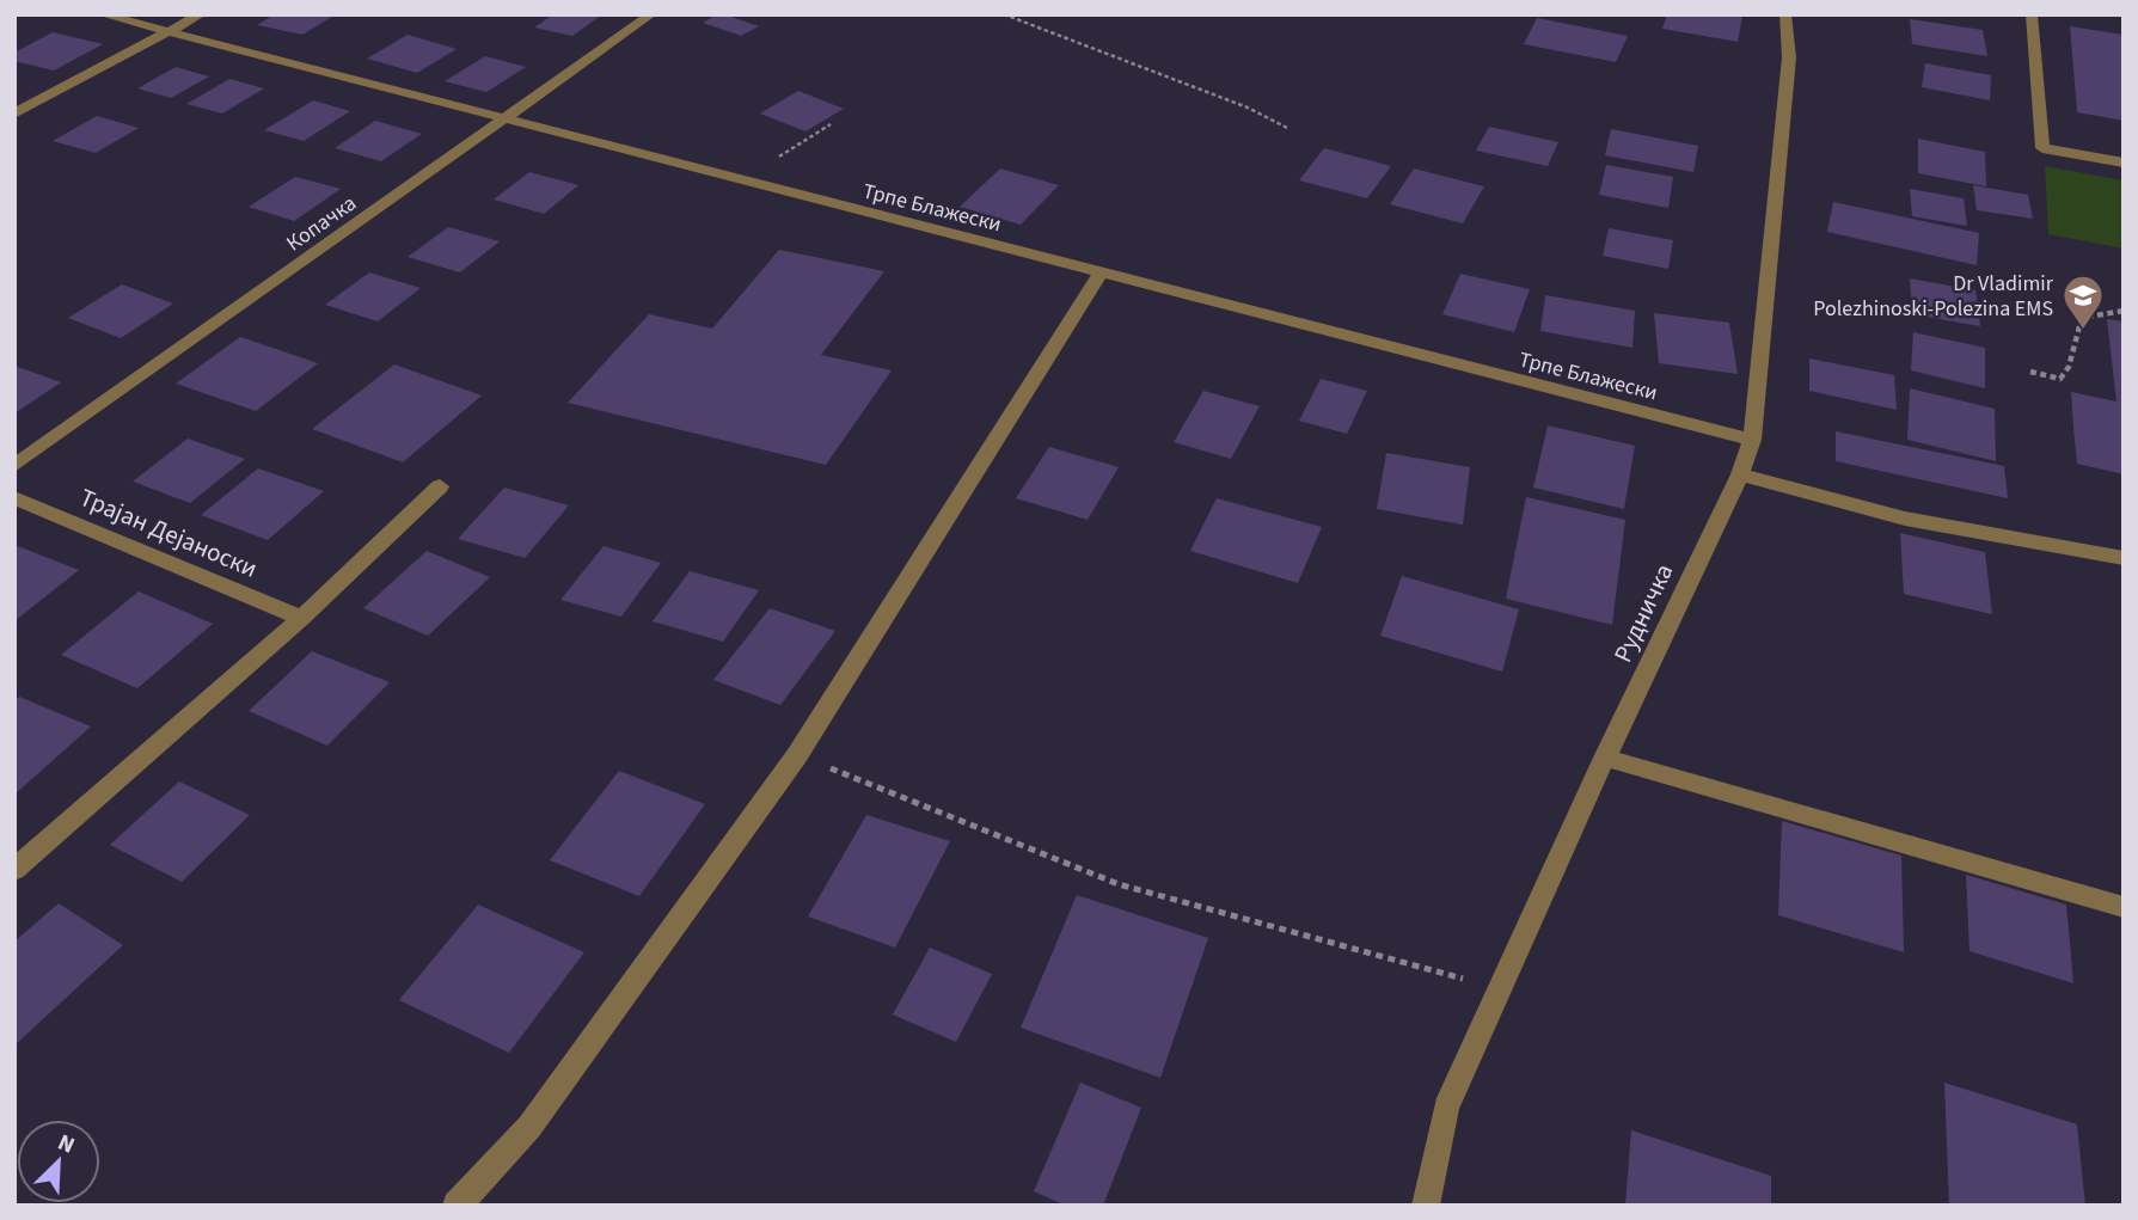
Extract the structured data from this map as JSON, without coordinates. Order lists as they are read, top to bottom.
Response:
{
  "streets": {
    "street": [
      "Трпе Блажески",
      "Копачка",
      "Трајан Дејаноски",
      "Рудничка"
    ]
  },
  "crossings": [
    ["Трпе Блажески", "Копачка"],
    ["Трпе Блажески", "Рудничка"]
  ],
  "places": {
    "school or university": ["Dr Vladimir Polezhinoski-Polezina EMS"]
  },
  "north": "top right"
}
